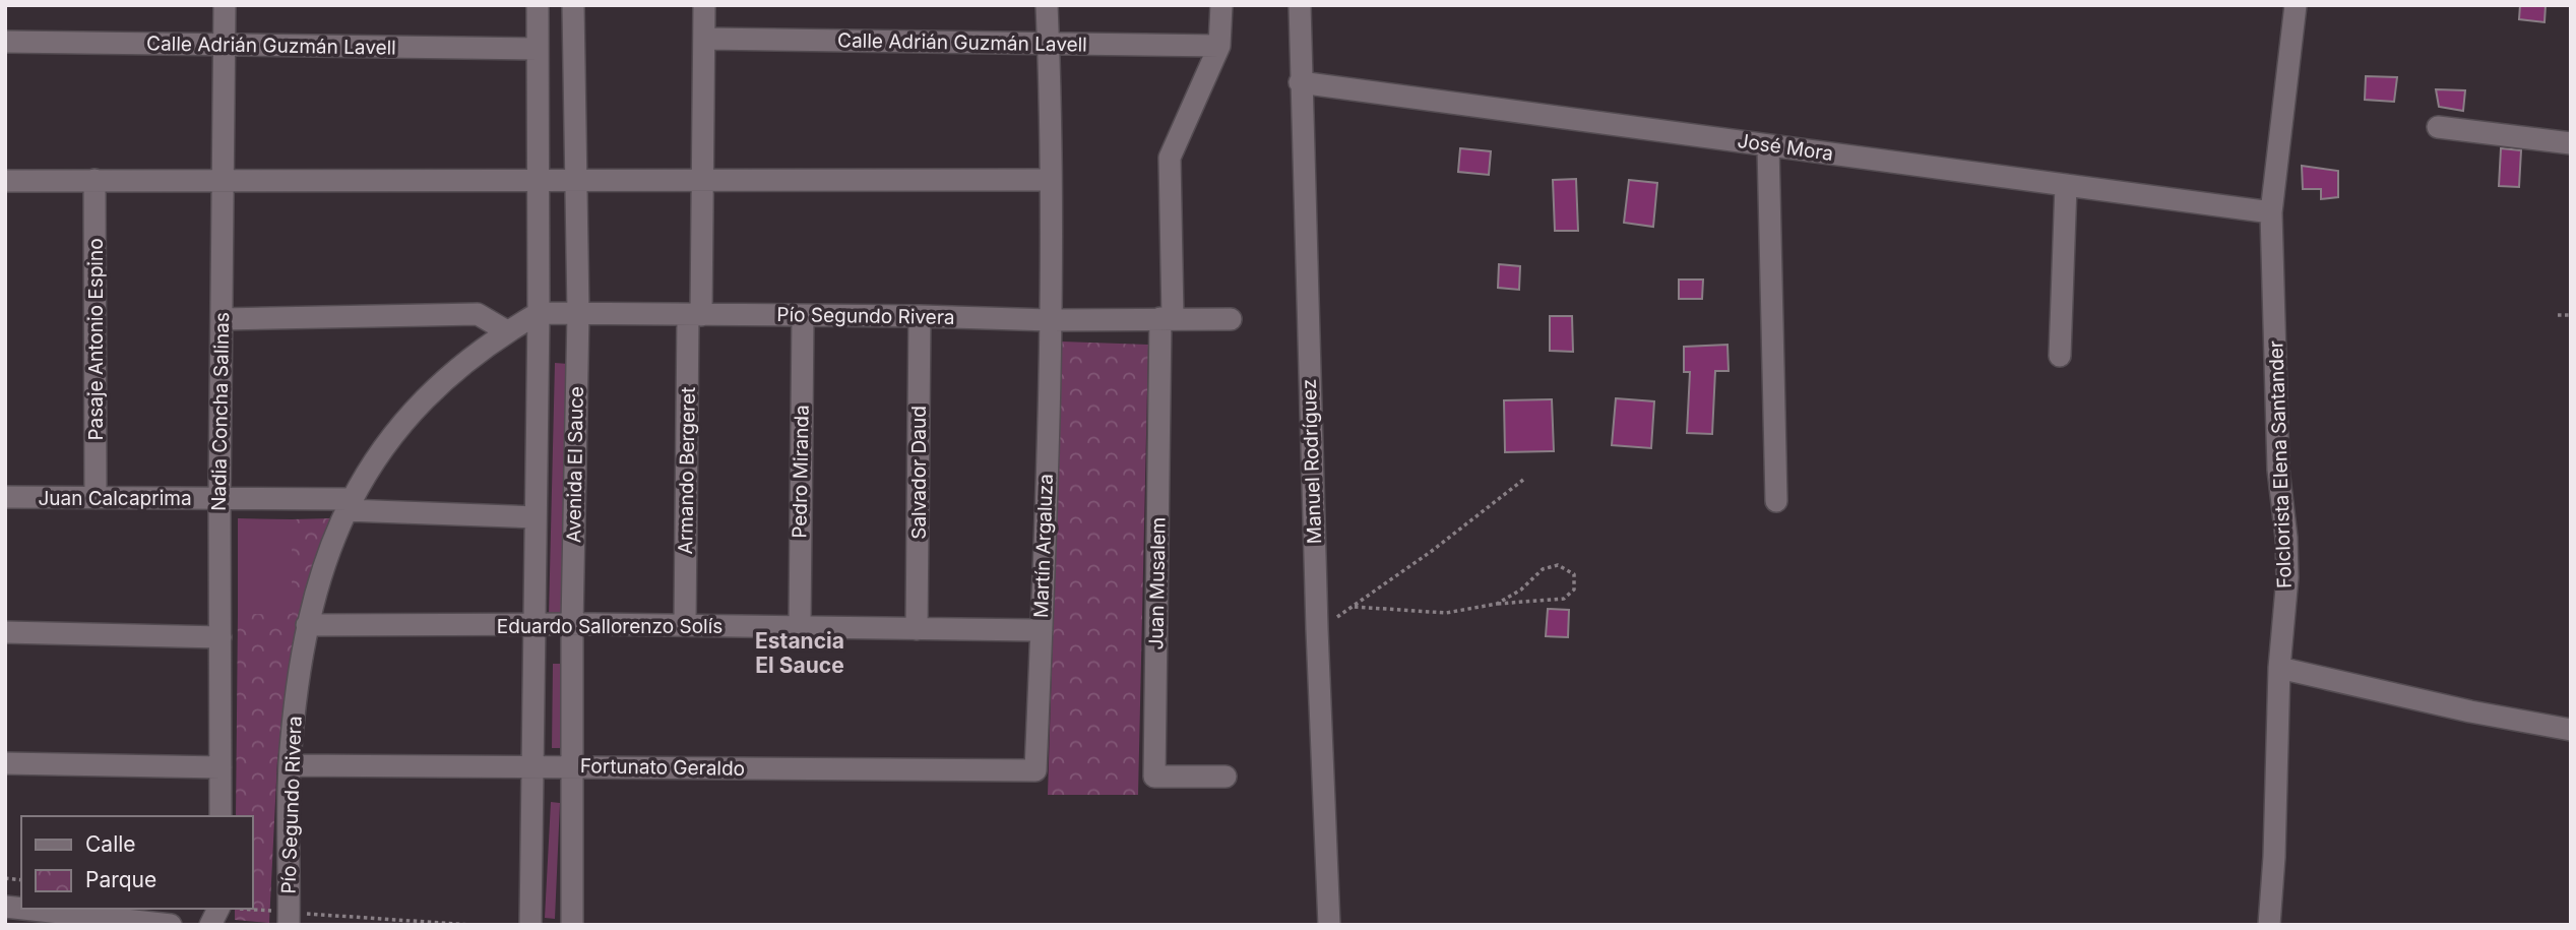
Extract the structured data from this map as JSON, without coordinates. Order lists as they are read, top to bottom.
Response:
{
  "streets": {
    "street": [
      "Calle Adrián Guzmán Lavell",
      "José Mora",
      "Pío Segundo Rivera",
      "Pasaje Antonio Espino",
      "Nadia Concha Salinas",
      "Manuel Rodríguez",
      "Avenida El Sauce",
      "Folclorista Elena Santander",
      "Armando Bergeret",
      "Pedro Miranda",
      "Salvador Daud",
      "Juan Calcaprima",
      "Martín Argaluza",
      "Juan Musalem",
      "Eduardo Sallorenzo Solís",
      "Fortunato Geraldo"
    ]
  },
  "crossings": [
    ["Calle Adrián Guzmán Lavell", "Nadia Concha Salinas"],
    ["Calle Adrián Guzmán Lavell", "Avenida El Sauce"],
    ["Calle Adrián Guzmán Lavell", "Armando Bergeret"],
    ["Calle Adrián Guzmán Lavell", "Martín Argaluza"],
    ["José Mora", "Manuel Rodríguez"],
    ["José Mora", "Folclorista Elena Santander"],
    ["Pío Segundo Rivera", "Avenida El Sauce"],
    ["Pío Segundo Rivera", "Armando Bergeret"],
    ["Pío Segundo Rivera", "Pedro Miranda"],
    ["Pío Segundo Rivera", "Salvador Daud"],
    ["Pío Segundo Rivera", "Juan Calcaprima"],
    ["Pío Segundo Rivera", "Martín Argaluza"],
    ["Pío Segundo Rivera", "Juan Musalem"],
    ["Pío Segundo Rivera", "Eduardo Sallorenzo Solís"],
    ["Pío Segundo Rivera", "Fortunato Geraldo"],
    ["Pasaje Antonio Espino", "Juan Calcaprima"],
    ["Nadia Concha Salinas", "Juan Calcaprima"],
    ["Avenida El Sauce", "Juan Calcaprima"],
    ["Avenida El Sauce", "Eduardo Sallorenzo Solís"],
    ["Avenida El Sauce", "Fortunato Geraldo"],
    ["Armando Bergeret", "Eduardo Sallorenzo Solís"],
    ["Pedro Miranda", "Eduardo Sallorenzo Solís"],
    ["Salvador Daud", "Eduardo Sallorenzo Solís"],
    ["Martín Argaluza", "Eduardo Sallorenzo Solís"],
    ["Martín Argaluza", "Fortunato Geraldo"]
  ],
  "districts": ["Estancia El Sauce"],
  "legend": ["Calle", "Parque"]
}
